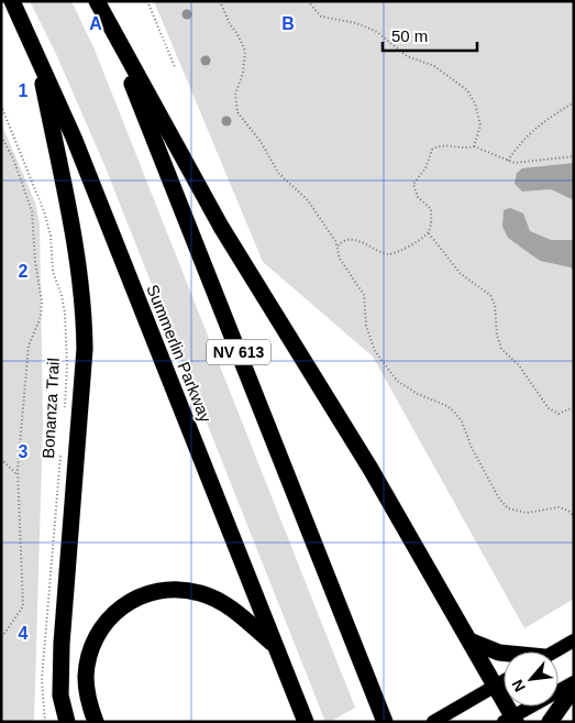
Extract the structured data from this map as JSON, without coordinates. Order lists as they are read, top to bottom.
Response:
{
  "streets": {
    "highway": ["NV 613", "Summerlin Parkway"],
    "path": ["Bonanza Trail"]
  },
  "scale_bar": "50 m",
  "north": "bottom left",
  "grid": {
    "columns": ["A", "B"],
    "rows": [
      "1",
      "2",
      "3",
      "4"
    ]
  }
}
